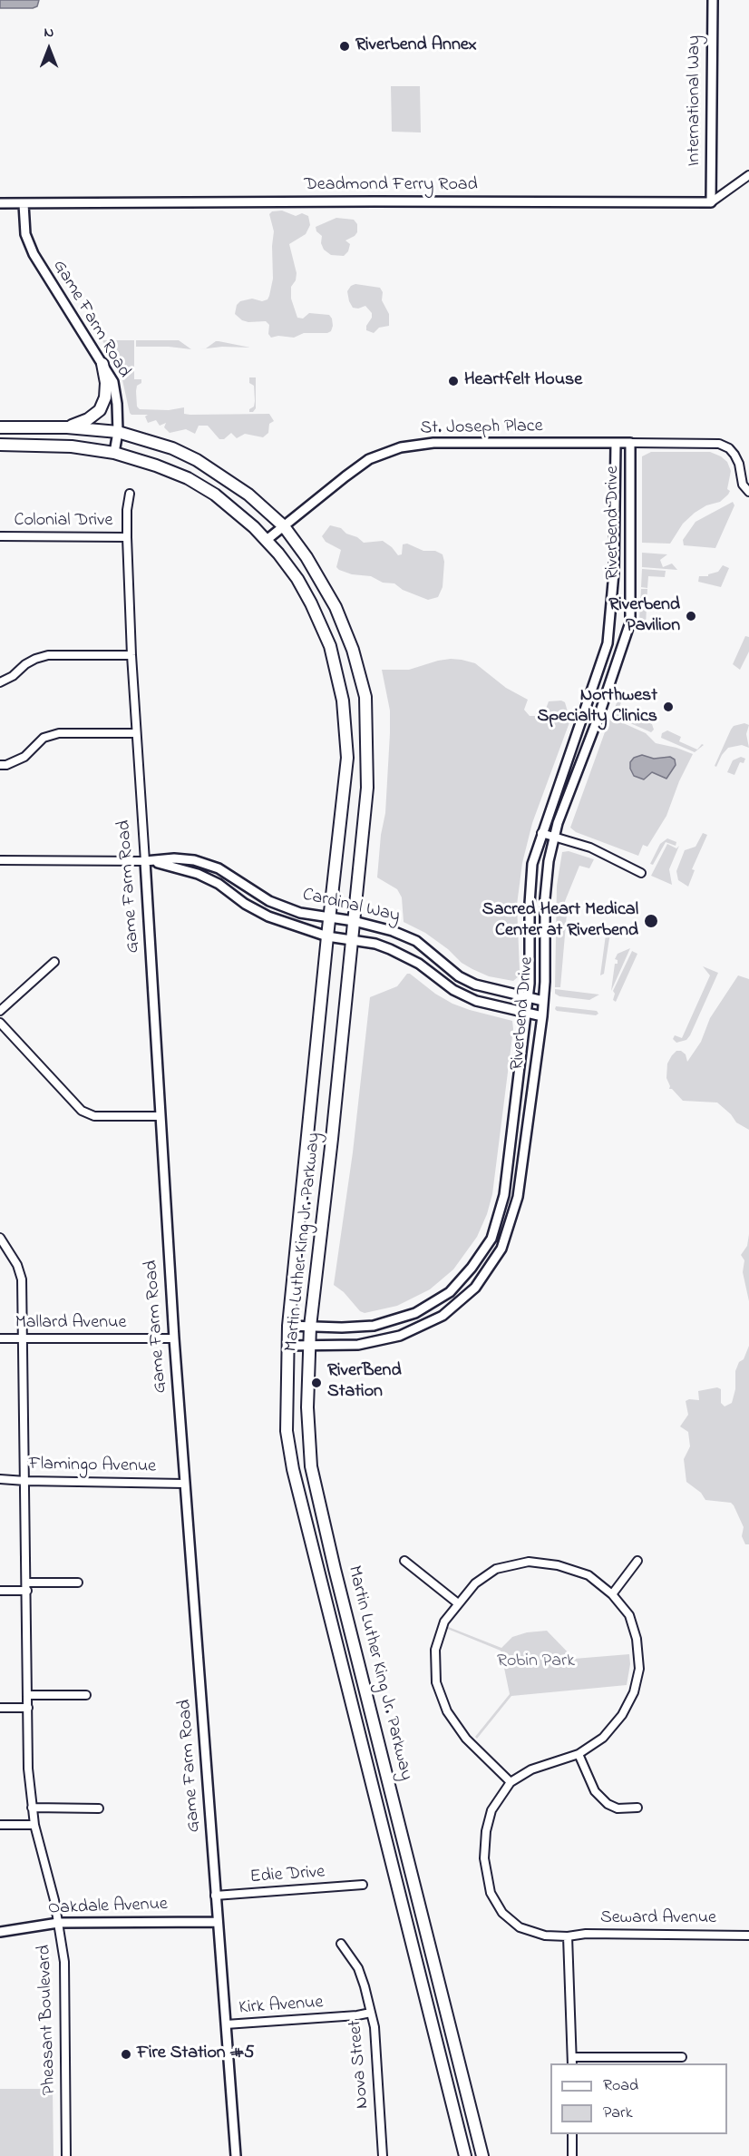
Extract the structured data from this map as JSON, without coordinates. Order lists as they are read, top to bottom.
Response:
{
  "streets": {
    "main road": ["Martin Luther King Jr. Parkway"],
    "street": [
      "International Way",
      "Deadmond Ferry Road",
      "Game Farm Road",
      "St. Joseph Place",
      "Colonial Drive",
      "Riverbend Drive",
      "Cardinal Way",
      "Mallard Avenue",
      "Flamingo Avenue",
      "Edie Drive",
      "Oakdale Avenue",
      "Seward Avenue",
      "Kirk Avenue",
      "Pheasant Boulevard",
      "Nova Street"
    ]
  },
  "crossings": [
    ["International Way", "Deadmond Ferry Road"],
    ["Deadmond Ferry Road", "Game Farm Road"],
    ["Game Farm Road", "Colonial Drive"],
    ["Game Farm Road", "Cardinal Way"],
    ["Game Farm Road", "Martin Luther King Jr. Parkway"],
    ["Game Farm Road", "Mallard Avenue"],
    ["Game Farm Road", "Flamingo Avenue"],
    ["Game Farm Road", "Edie Drive"],
    ["Game Farm Road", "Oakdale Avenue"],
    ["Game Farm Road", "Kirk Avenue"],
    ["St. Joseph Place", "Riverbend Drive"],
    ["St. Joseph Place", "Martin Luther King Jr. Parkway"],
    ["Riverbend Drive", "Cardinal Way"],
    ["Riverbend Drive", "Martin Luther King Jr. Parkway"],
    ["Cardinal Way", "Martin Luther King Jr. Parkway"],
    ["Mallard Avenue", "Pheasant Boulevard"],
    ["Flamingo Avenue", "Pheasant Boulevard"],
    ["Oakdale Avenue", "Pheasant Boulevard"],
    ["Kirk Avenue", "Nova Street"]
  ],
  "parks": ["Robin Park"],
  "places": [
    "Riverbend Annex",
    "Heartfelt House",
    "Riverbend Pavilion",
    "Northwest Specialty Clinics",
    "Sacred Heart Medical Center at Riverbend",
    "RiverBend Station",
    "Fire Station #5"
  ],
  "legend": ["Road", "Park"],
  "north": "top"
}
